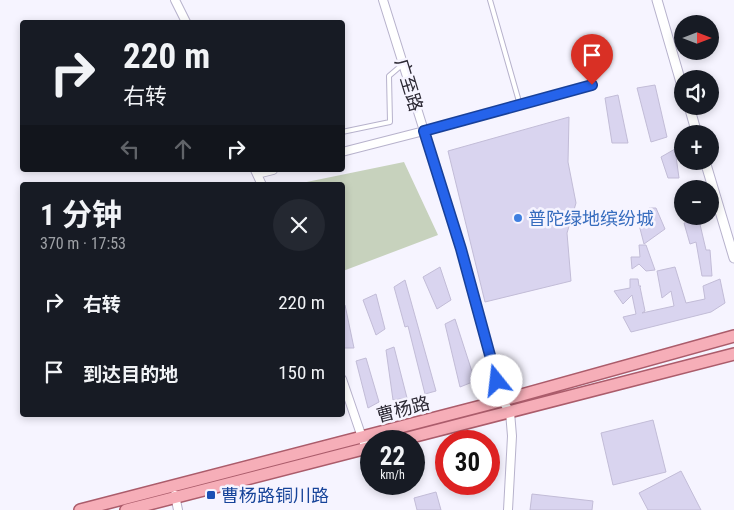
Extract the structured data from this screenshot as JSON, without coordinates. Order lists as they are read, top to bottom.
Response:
{
  "streets": {
    "main road": ["曹杨路"],
    "street": ["广至路"]
  },
  "crossings": [
    ["广至路", "曹杨路"]
  ],
  "places": {
    "other": ["普陀绿地缤纷城"],
    "transit": ["曹杨路铜川路"]
  },
  "north": "right",
  "page": {
    "map_buttons": ["+", "−"],
    "turn": ["220 m", "右转"],
    "heading": ["1 分钟", "370 m · 17:53"],
    "list": [
      {
        "name": "右转",
        "value": "220 m"
      },
      {
        "name": "到达目的地",
        "value": "150 m"
      }
    ],
    "speed": "22 km/h",
    "limit": "30"
  }
}
